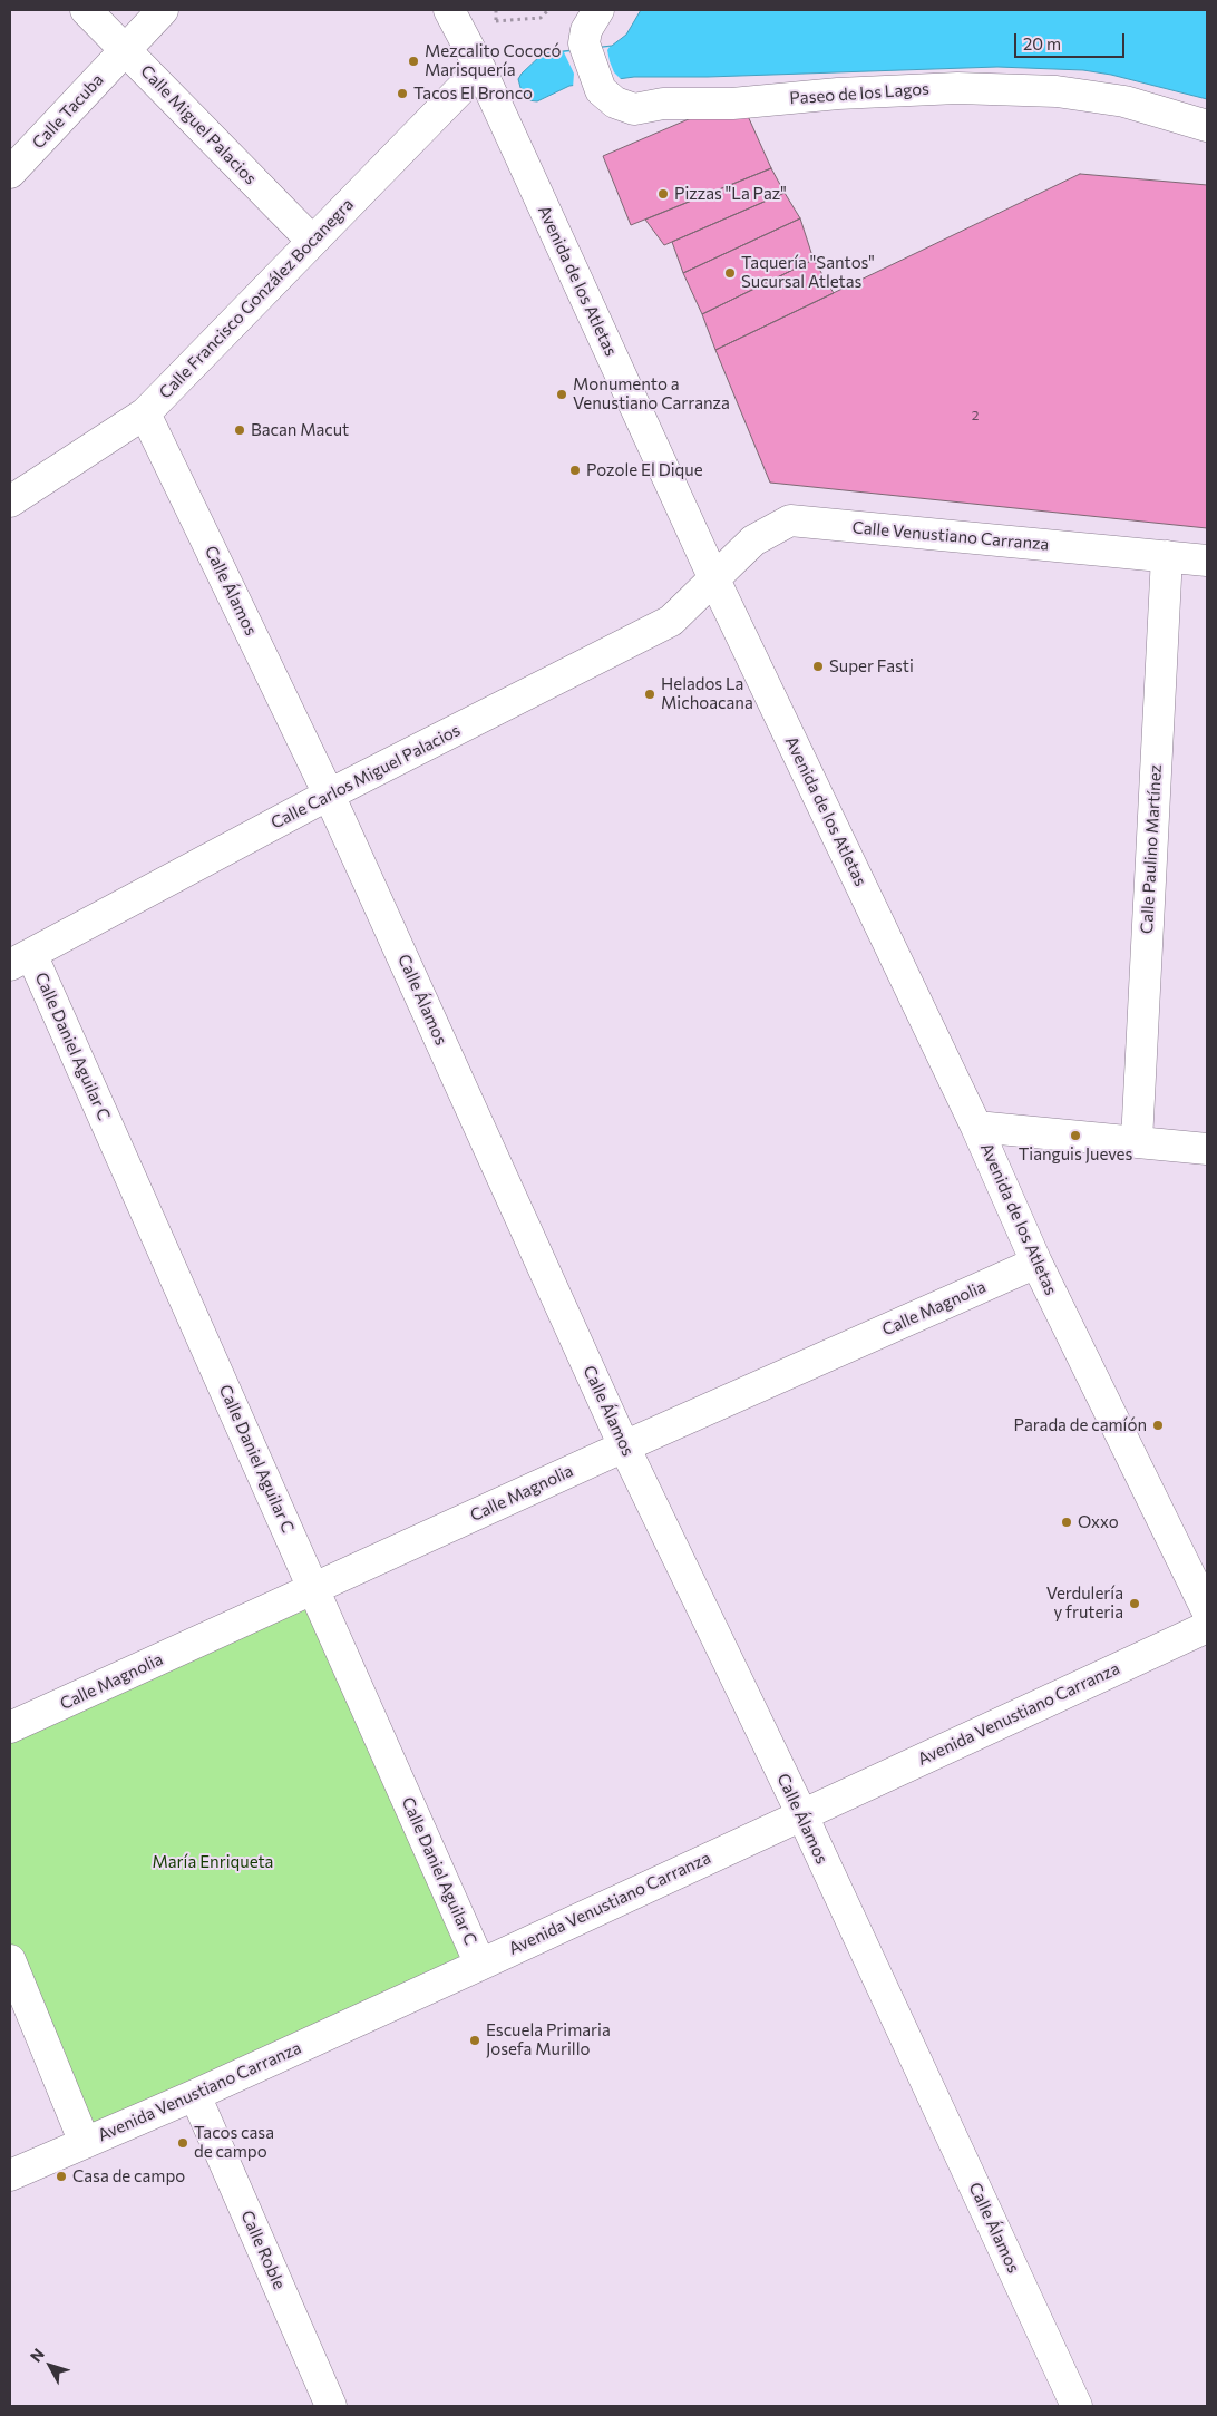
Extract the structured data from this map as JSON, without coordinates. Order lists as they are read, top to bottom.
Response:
{
  "streets": {
    "street": [
      "Paseo de los Lagos",
      "Calle Tacuba",
      "Calle Miguel Palacios",
      "Avenida de los Atletas",
      "Calle Francisco González Bocanegra",
      "Calle Venustiano Carranza",
      "Calle Álamos",
      "Calle Carlos Miguel Palacios",
      "Calle Paulino Martínez",
      "Calle Daniel Aguilar C",
      "Calle Magnolia",
      "Avenida Venustiano Carranza",
      "Calle Roble"
    ]
  },
  "crossings": [
    ["Calle Tacuba", "Calle Miguel Palacios"],
    ["Calle Miguel Palacios", "Calle Francisco González Bocanegra"],
    ["Avenida de los Atletas", "Calle Francisco González Bocanegra"],
    ["Avenida de los Atletas", "Calle Venustiano Carranza"],
    ["Avenida de los Atletas", "Calle Carlos Miguel Palacios"],
    ["Avenida de los Atletas", "Calle Magnolia"],
    ["Calle Francisco González Bocanegra", "Calle Álamos"],
    ["Calle Venustiano Carranza", "Calle Carlos Miguel Palacios"],
    ["Calle Venustiano Carranza", "Calle Paulino Martínez"],
    ["Calle Álamos", "Calle Carlos Miguel Palacios"],
    ["Calle Álamos", "Calle Magnolia"],
    ["Calle Álamos", "Avenida Venustiano Carranza"],
    ["Calle Carlos Miguel Palacios", "Calle Daniel Aguilar C"],
    ["Calle Daniel Aguilar C", "Calle Magnolia"],
    ["Calle Daniel Aguilar C", "Avenida Venustiano Carranza"],
    ["Avenida Venustiano Carranza", "Calle Roble"]
  ],
  "parks": ["María Enriqueta"],
  "places": [
    "Mezcalito Cococó Marisquería",
    "Tacos El Bronco",
    "Pizzas \"La Paz\"",
    "Taquería \"Santos\" Sucursal Atletas",
    "Monumento a Venustiano Carranza",
    "Bacan Macut",
    "Pozole El Dique",
    "Super Fasti",
    "Helados La Michoacana",
    "Tianguis Jueves",
    "Parada de camíón",
    "Oxxo",
    "Verdulería y fruteria",
    "Escuela Primaria Josefa Murillo",
    "Tacos casa de campo",
    "Casa de campo"
  ],
  "house_numbers": ["2"],
  "scale_bar": "20 m",
  "north": "top left"
}
